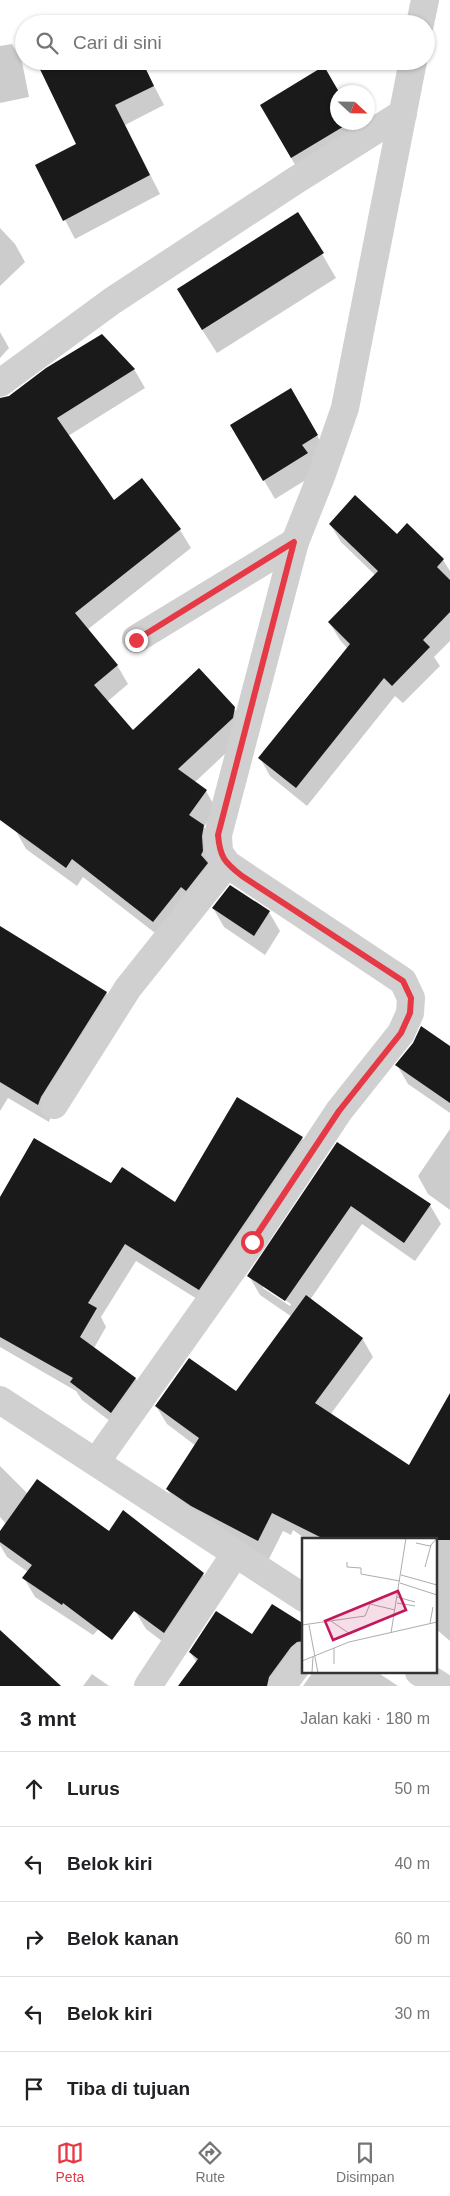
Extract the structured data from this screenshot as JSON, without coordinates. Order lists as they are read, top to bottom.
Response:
{
  "north": "right",
  "page": {
    "search": "Cari di sini",
    "heading": ["3 mnt", "Jalan kaki · 180 m"],
    "list": [
      ["Lurus", "50 m"],
      ["Belok kiri", "40 m"],
      ["Belok kanan", "60 m"],
      ["Belok kiri", "30 m"],
      "Tiba di tujuan"
    ],
    "nav": ["Peta", "Rute", "Disimpan"]
  }
}
